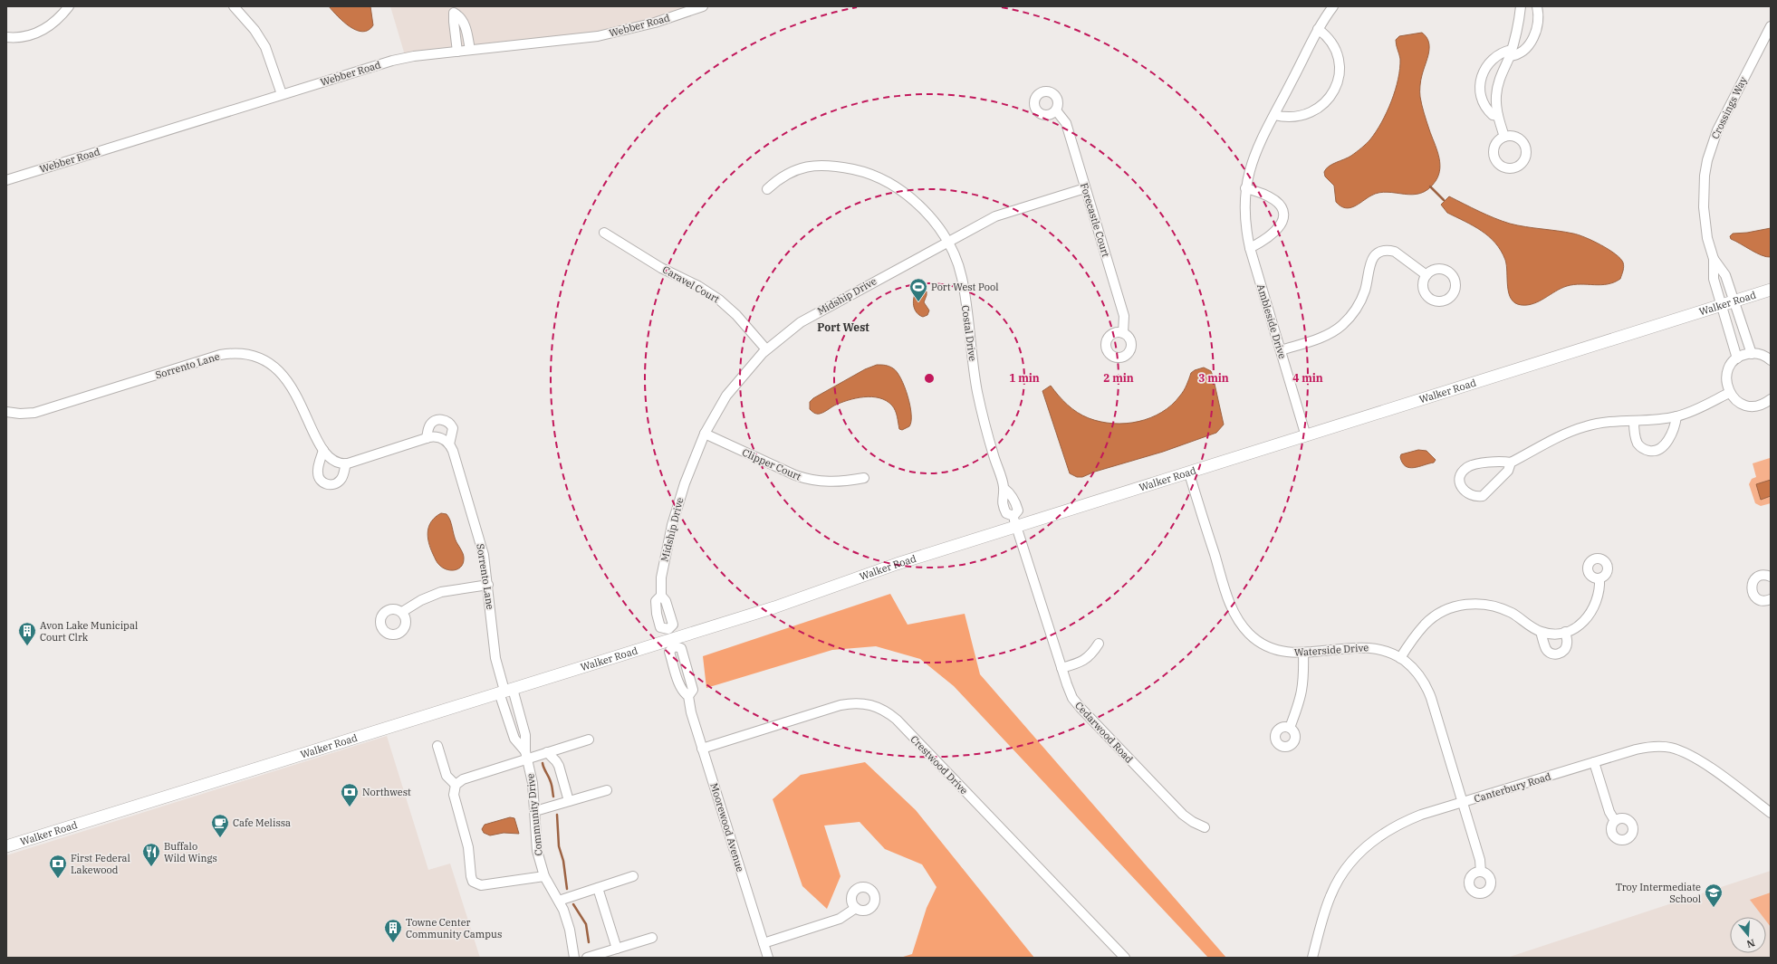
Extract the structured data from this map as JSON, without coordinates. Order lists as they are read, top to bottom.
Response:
{
  "streets": {
    "street": [
      "Webber Road",
      "Crossings Way",
      "Forecastle Court",
      "Caravel Court",
      "Midship Drive",
      "Walker Road",
      "Ambleside Drive",
      "Costal Drive",
      "Sorrento Lane",
      "Clipper Court",
      "Waterside Drive",
      "Cedarwood Road",
      "Crestwood Drive",
      "Canterbury Road",
      "Community Drive",
      "Moorewood Avenue"
    ]
  },
  "crossings": [
    ["Crossings Way", "Walker Road"],
    ["Forecastle Court", "Midship Drive"],
    ["Caravel Court", "Midship Drive"],
    ["Midship Drive", "Walker Road"],
    ["Midship Drive", "Costal Drive"],
    ["Midship Drive", "Clipper Court"],
    ["Midship Drive", "Moorewood Avenue"],
    ["Walker Road", "Ambleside Drive"],
    ["Walker Road", "Costal Drive"],
    ["Walker Road", "Sorrento Lane"],
    ["Walker Road", "Waterside Drive"],
    ["Walker Road", "Cedarwood Road"],
    ["Walker Road", "Community Drive"],
    ["Walker Road", "Moorewood Avenue"],
    ["Costal Drive", "Cedarwood Road"],
    ["Sorrento Lane", "Community Drive"],
    ["Waterside Drive", "Canterbury Road"],
    ["Crestwood Drive", "Moorewood Avenue"]
  ],
  "districts": ["Port West"],
  "places": {
    "sports": ["Port West Pool"],
    "building": ["Avon Lake Municipal Court Clrk", "Towne Center Community Campus"],
    "bank": ["Northwest", "First Federal Lakewood"],
    "cafe": ["Cafe Melissa"],
    "restaurant": ["Buffalo Wild Wings"],
    "school or university": ["Troy Intermediate School"]
  },
  "north": "bottom",
  "rings": [
    "1 min",
    "2 min",
    "3 min",
    "4 min"
  ]
}
